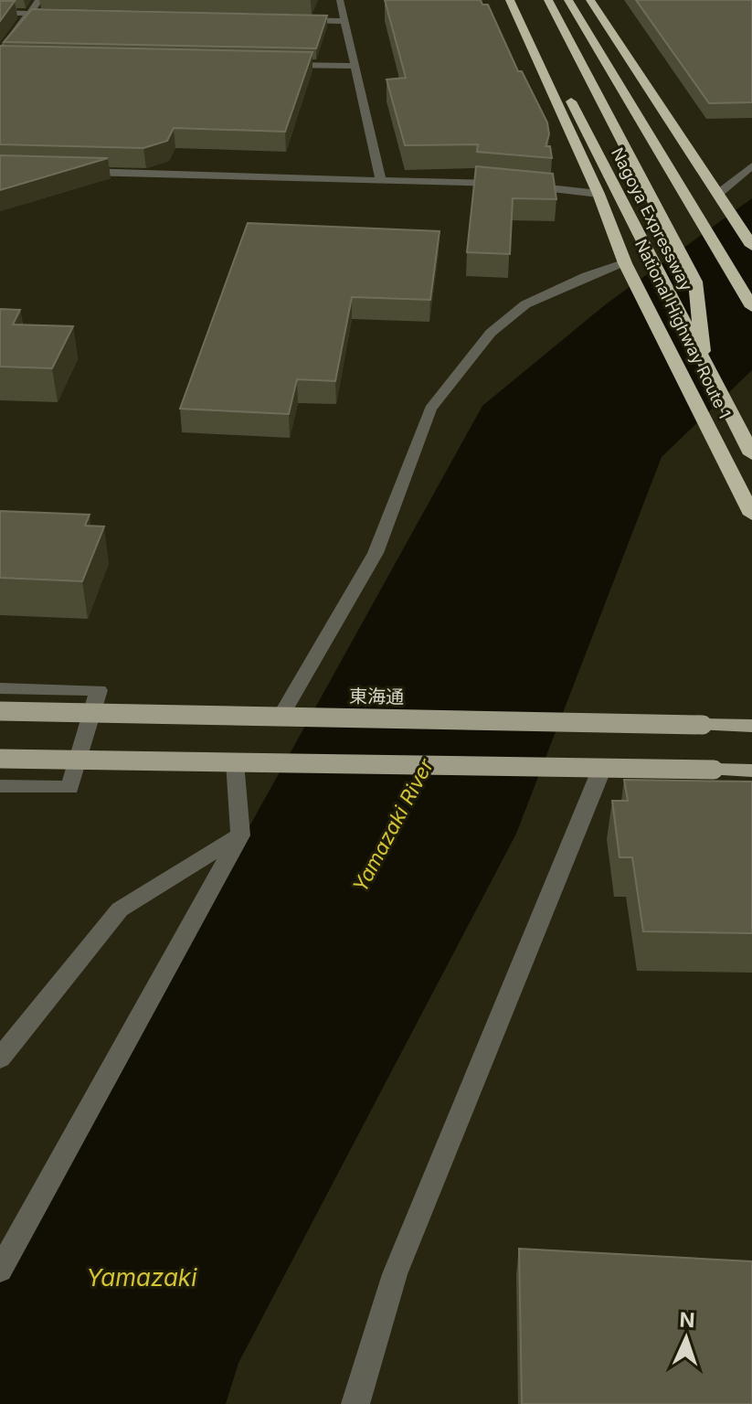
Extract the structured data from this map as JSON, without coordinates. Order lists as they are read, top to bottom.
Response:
{
  "streets": {
    "highway": ["Nagoya Expressway", "National Highway Route 1"],
    "main road": ["東海通"]
  },
  "water": ["Yamazaki River", "Yamazaki"],
  "north": "top"
}
